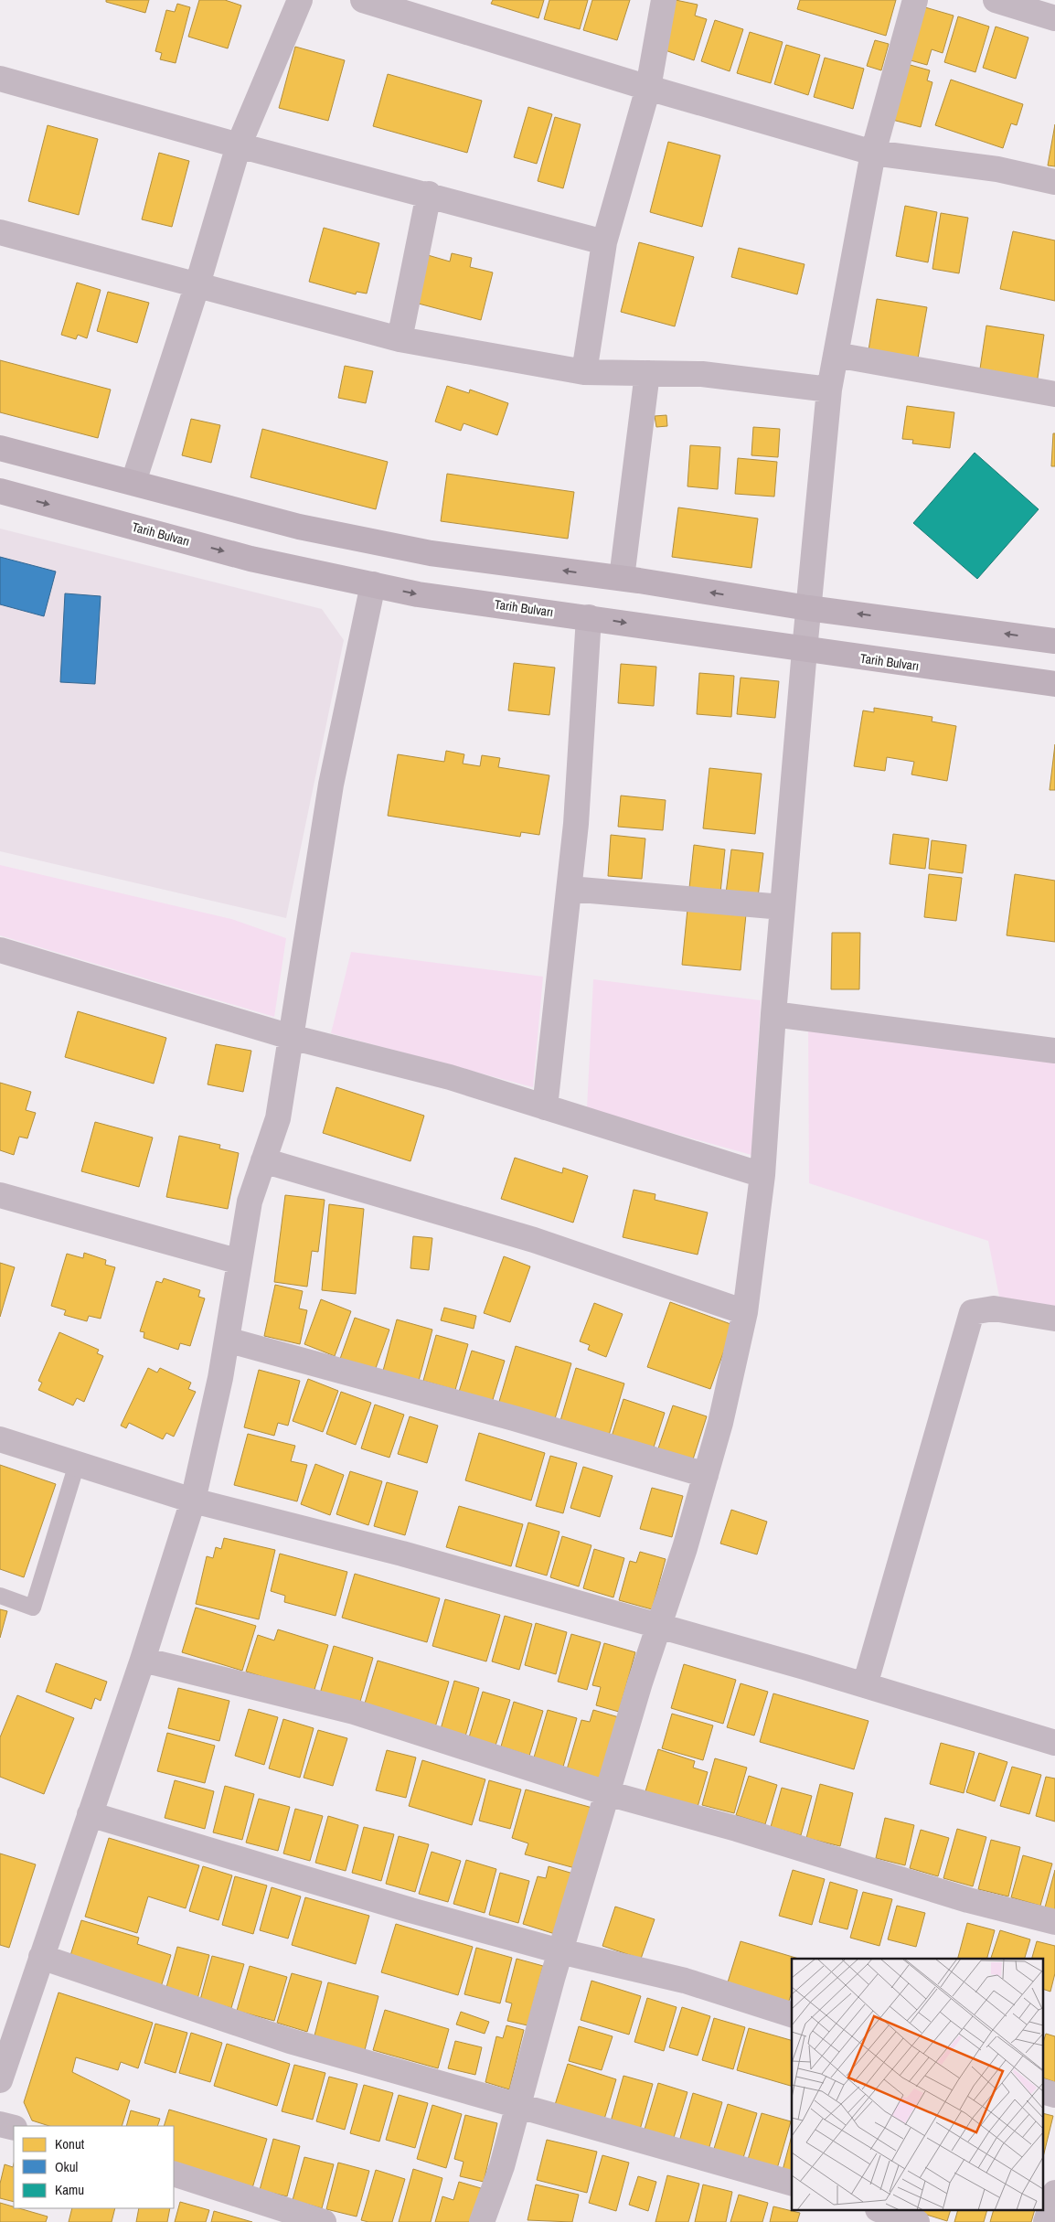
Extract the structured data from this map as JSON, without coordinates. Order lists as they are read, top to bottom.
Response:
{
  "streets": {
    "main road": ["Tarih Bulvarı"]
  },
  "legend": ["Konut", "Okul", "Kamu"]
}
